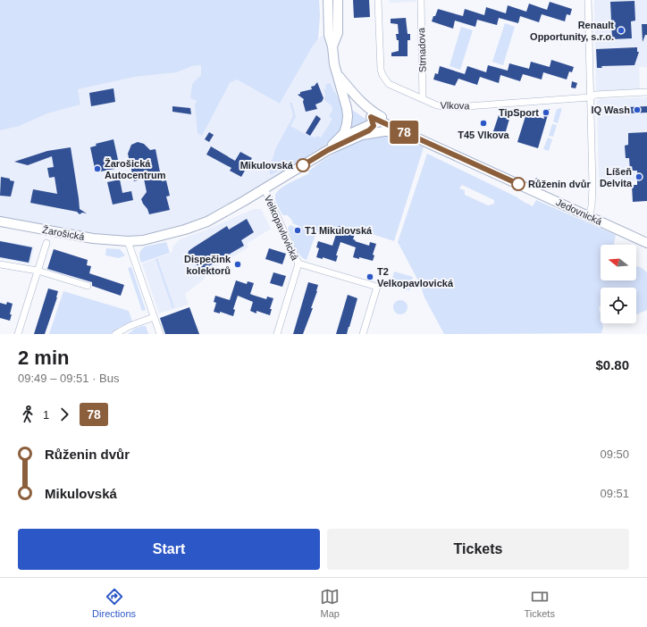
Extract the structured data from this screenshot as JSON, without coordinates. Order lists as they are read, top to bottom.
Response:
{
  "streets": {
    "main road": ["Jedovnická", "Žarošická"],
    "street": ["Strnadova", "Vlkova", "Velkopavlovická"]
  },
  "crossings": [
    ["Strnadova", "Vlkova"],
    ["Jedovnická", "Žarošická"],
    ["Velkopavlovická", "Žarošická"]
  ],
  "places": [
    "Renault Opportunity, s.r.o.",
    "IQ Wash",
    "TipSport",
    "T45 Vlkova",
    "Mikulovská",
    "Žarošická Autocentrum",
    "Líšeň Delvita",
    "Růženin dvůr",
    "T1 Mikulovská",
    "Dispečink kolektorů",
    "T2 Velkopavlovická"
  ],
  "lines": ["bus line 78"],
  "north": "left",
  "page": {
    "on_map": "78",
    "heading": ["2 min", "09:49 – 09:51 · Bus", "$0.80"],
    "legs": ["1", "78"],
    "list": [
      {
        "name": "Růženin dvůr",
        "value": "09:50"
      },
      {
        "name": "Mikulovská",
        "value": "09:51"
      }
    ],
    "buttons": ["Start", "Tickets"],
    "tabs": ["Directions", "Map", "Tickets"]
  }
}
